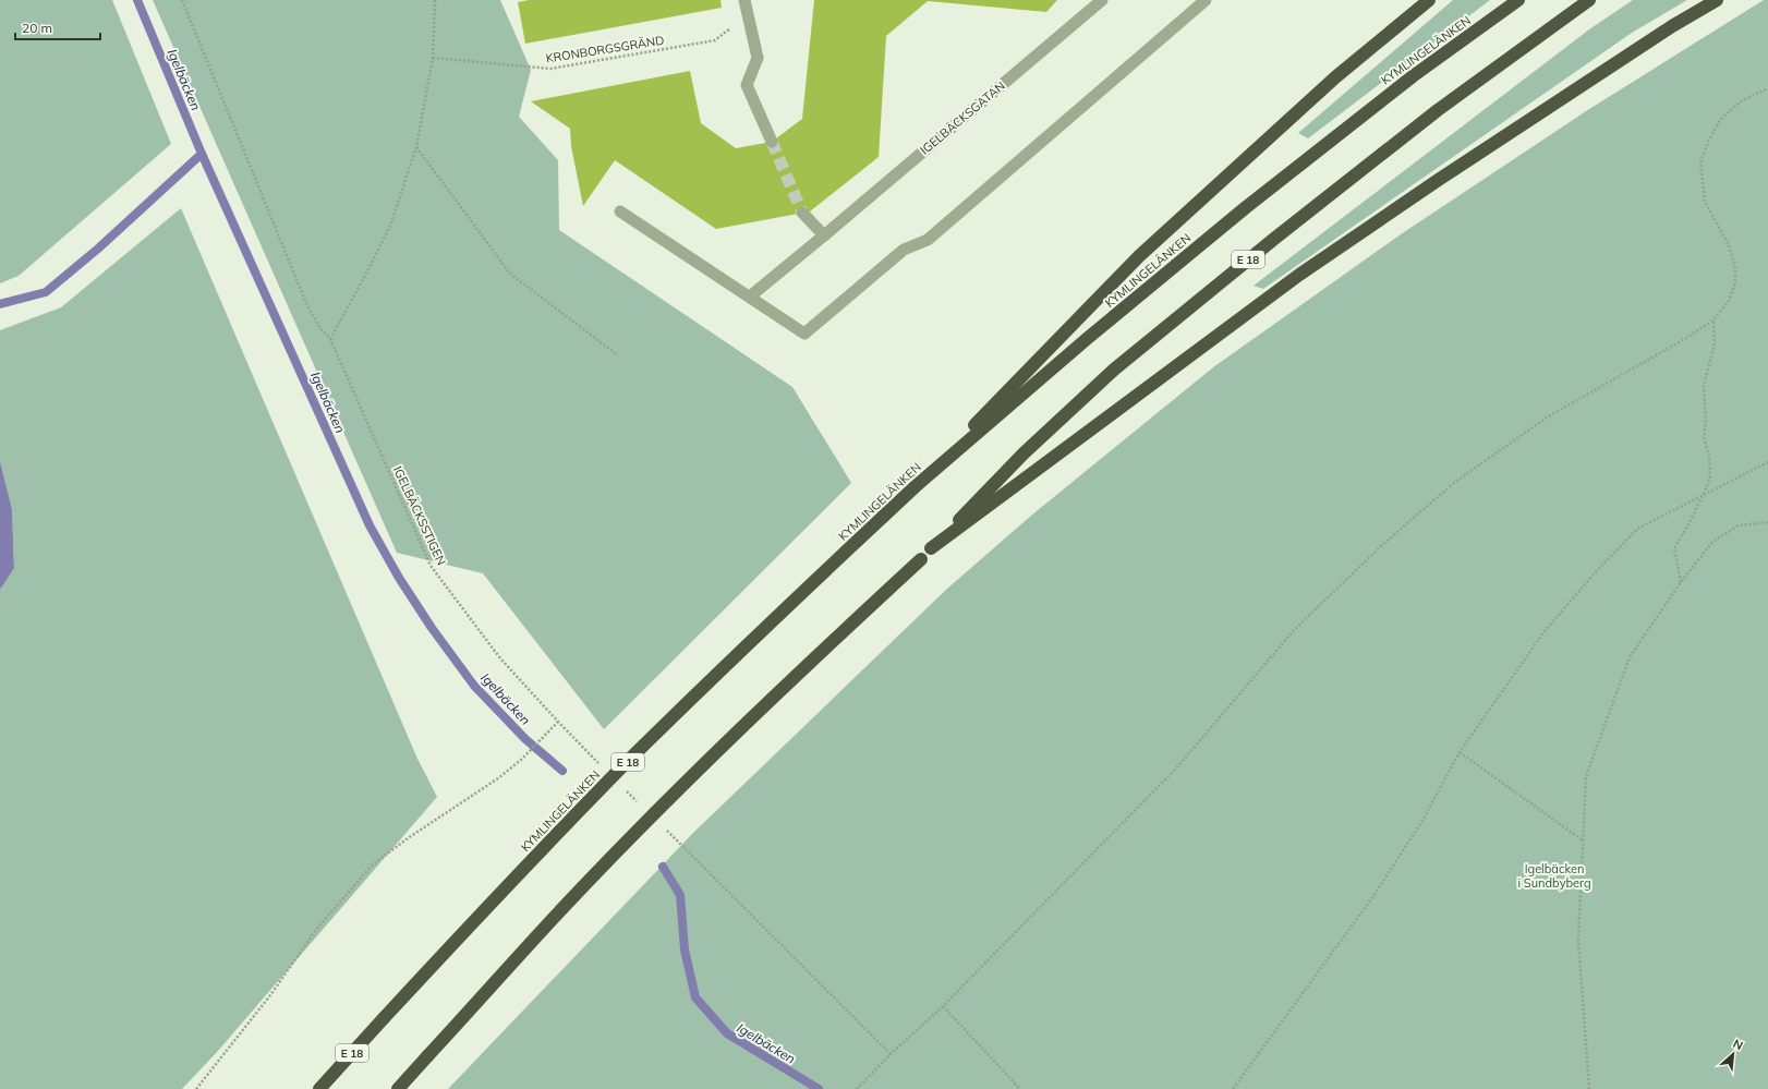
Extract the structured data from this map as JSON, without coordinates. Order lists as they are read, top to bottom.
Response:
{
  "streets": {
    "highway": ["KYMLINGELÄNKEN", "E 18"],
    "street": ["IGELBÄCKSGATAN"],
    "path": ["KRONBORGSGRÄND", "IGELBÄCKSSTIGEN"]
  },
  "water": ["Igelbäcken"],
  "parks": ["Igelbäcken i Sundbyberg"],
  "scale_bar": "20 m",
  "north": "top right"
}
